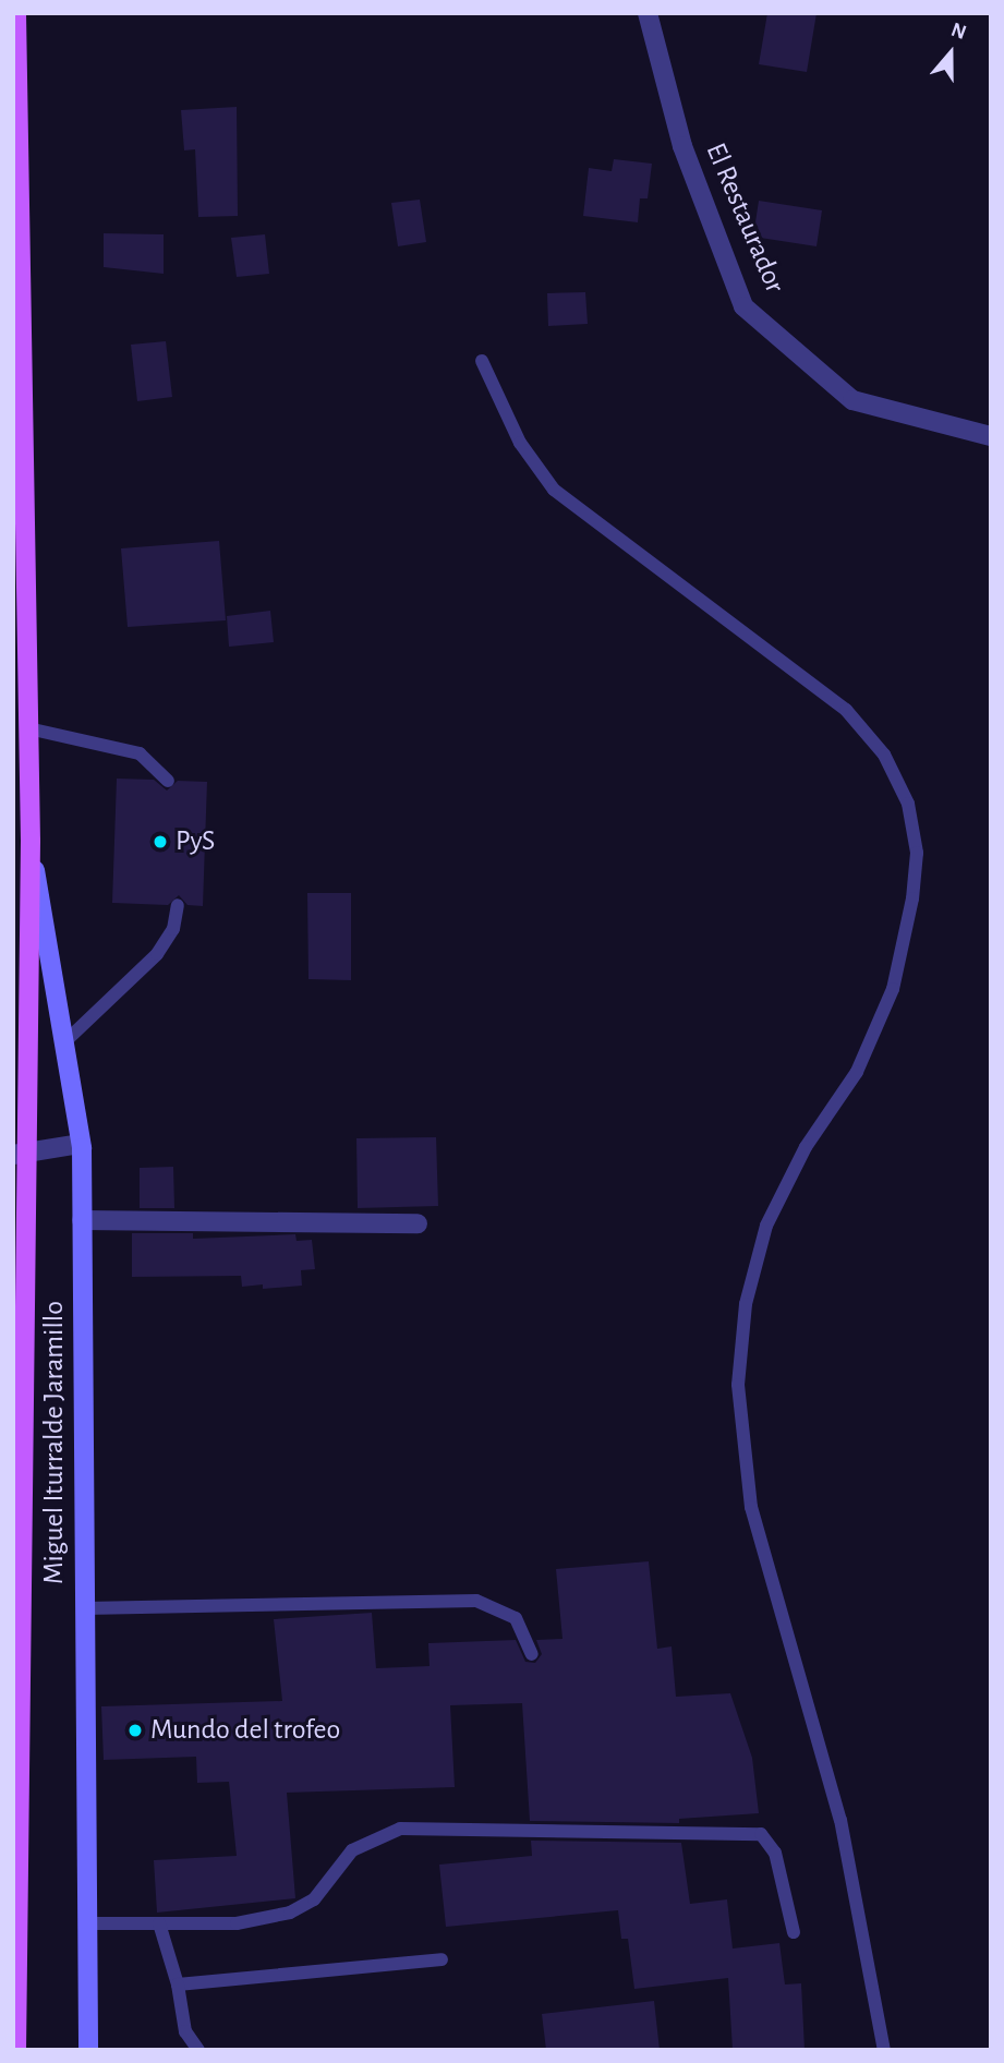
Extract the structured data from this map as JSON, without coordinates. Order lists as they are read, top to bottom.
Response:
{
  "streets": {
    "main road": ["Miguel Iturralde Jaramillo"],
    "street": ["El Restaurador"]
  },
  "places": ["PyS", "Mundo del trofeo"],
  "north": "top"
}
